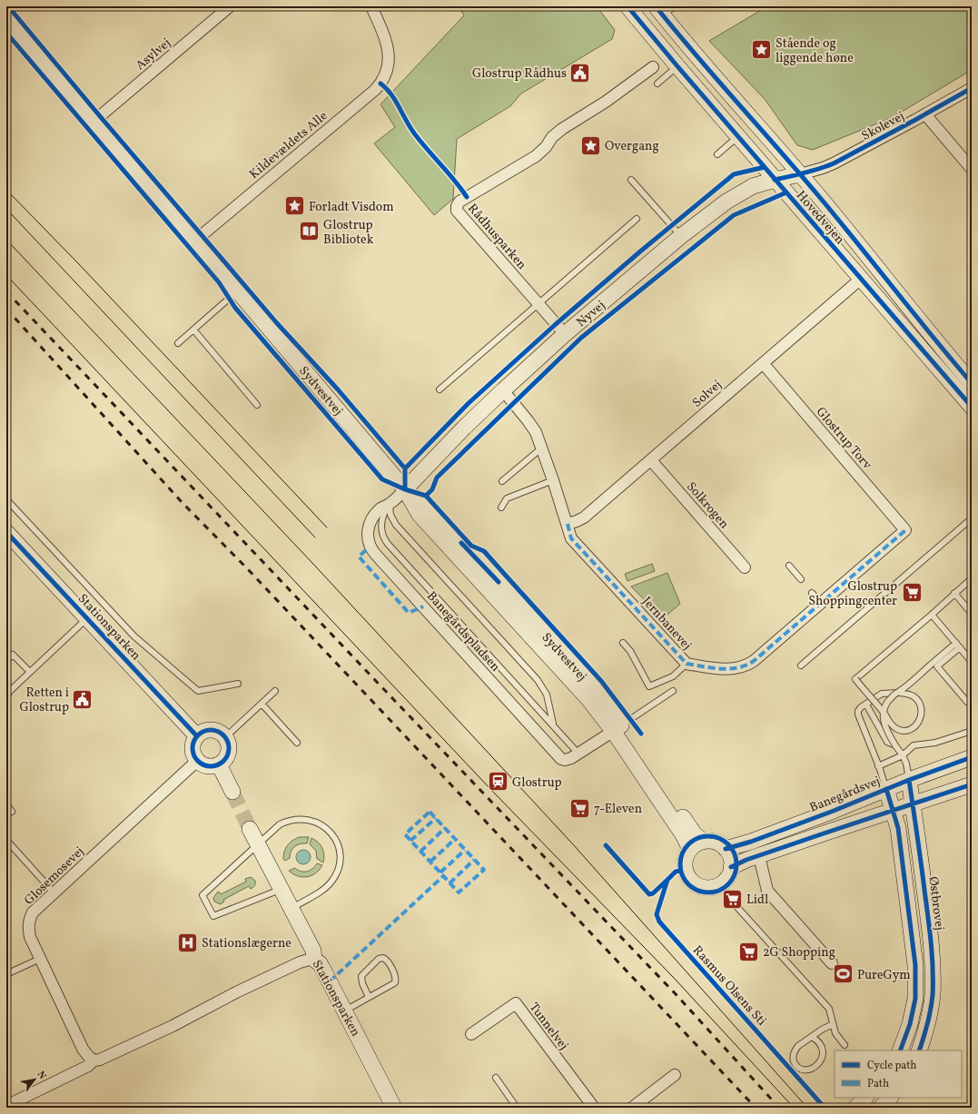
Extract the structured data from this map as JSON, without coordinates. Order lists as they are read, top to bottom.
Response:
{
  "streets": {
    "street": [
      "Asylvej",
      "Skolevej",
      "Kildevældets Alle",
      "Hovedvejen",
      "Rådhusparken",
      "Nyvej",
      "Sydvestvej",
      "Solvej",
      "Glostrup Torv",
      "Solkrogen",
      "Jernbanevej",
      "Stationsparken",
      "Banegårdspladsen",
      "Banegårdsvej",
      "Glosemosevej",
      "Østbrovej",
      "Tunnelvej"
    ],
    "cycle path": ["Rasmus Olsens Sti"]
  },
  "crossings": [
    ["Asylvej", "Sydvestvej"],
    ["Skolevej", "Hovedvejen"],
    ["Skolevej", "Nyvej"],
    ["Kildevældets Alle", "Sydvestvej"],
    ["Hovedvejen", "Nyvej"],
    ["Hovedvejen", "Solvej"],
    ["Rådhusparken", "Nyvej"],
    ["Nyvej", "Sydvestvej"],
    ["Nyvej", "Jernbanevej"],
    ["Nyvej", "Banegårdspladsen"],
    ["Sydvestvej", "Banegårdspladsen"],
    ["Sydvestvej", "Banegårdsvej"],
    ["Solvej", "Glostrup Torv"],
    ["Solvej", "Solkrogen"],
    ["Solvej", "Jernbanevej"],
    ["Glostrup Torv", "Jernbanevej"],
    ["Stationsparken", "Glosemosevej"],
    ["Banegårdsvej", "Østbrovej"]
  ],
  "places": {
    "place": ["Stående og liggende høne", "Overgang", "Forladt Visdom"],
    "public building": ["Glostrup Rådhus", "Retten i Glostrup"],
    "library": ["Glostrup Bibliotek"],
    "supermarket": [
      "Glostrup Shoppingcenter",
      "7-Eleven",
      "Lidl",
      "2G Shopping"
    ],
    "station": ["Glostrup"],
    "hospital": ["Stationslægerne"],
    "sports": ["PureGym"]
  },
  "legend": ["Cycle path", "Path"],
  "north": "top right"
}
